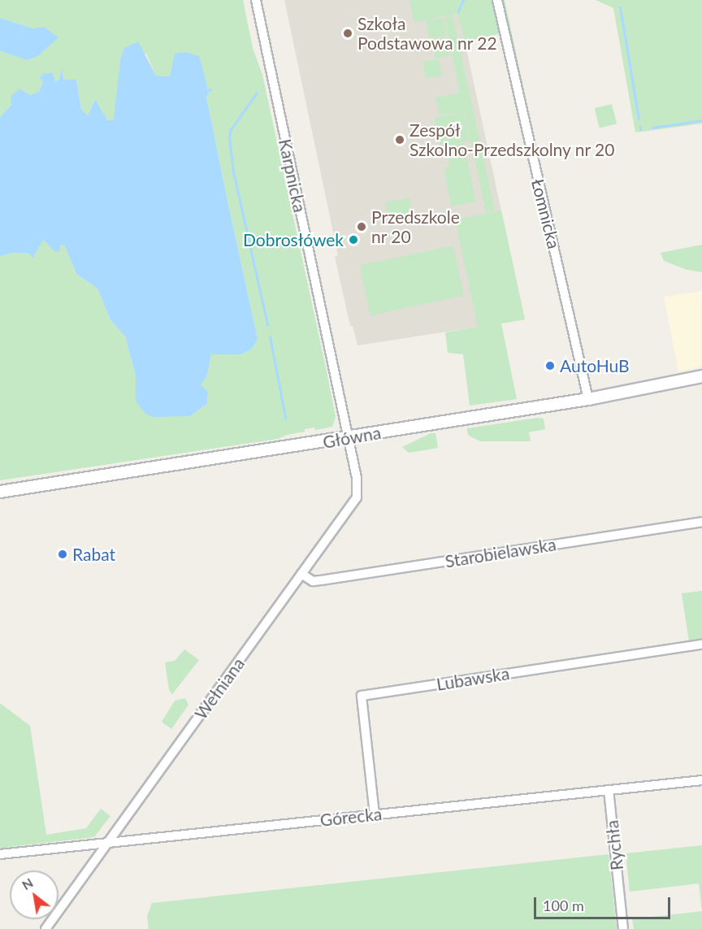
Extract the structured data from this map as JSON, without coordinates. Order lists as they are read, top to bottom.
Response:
{
  "streets": {
    "street": [
      "Karpnicka",
      "Łomnicka",
      "Główna",
      "Starobielawska",
      "Lubawska",
      "Wełniana",
      "Górecka",
      "Rychła"
    ]
  },
  "crossings": [
    ["Karpnicka", "Główna"],
    ["Karpnicka", "Wełniana"],
    ["Łomnicka", "Główna"],
    ["Główna", "Wełniana"],
    ["Starobielawska", "Wełniana"],
    ["Lubawska", "Górecka"],
    ["Wełniana", "Górecka"],
    ["Górecka", "Rychła"]
  ],
  "places": [
    "Szkoła Podstawowa nr 22",
    "Zespół Szkolno-Przedszkolny nr 20",
    "Przedszkole nr 20",
    "Dobrosłówek",
    "AutoHuB",
    "Rabat"
  ],
  "scale_bar": "100 m",
  "north": "top left"
}
